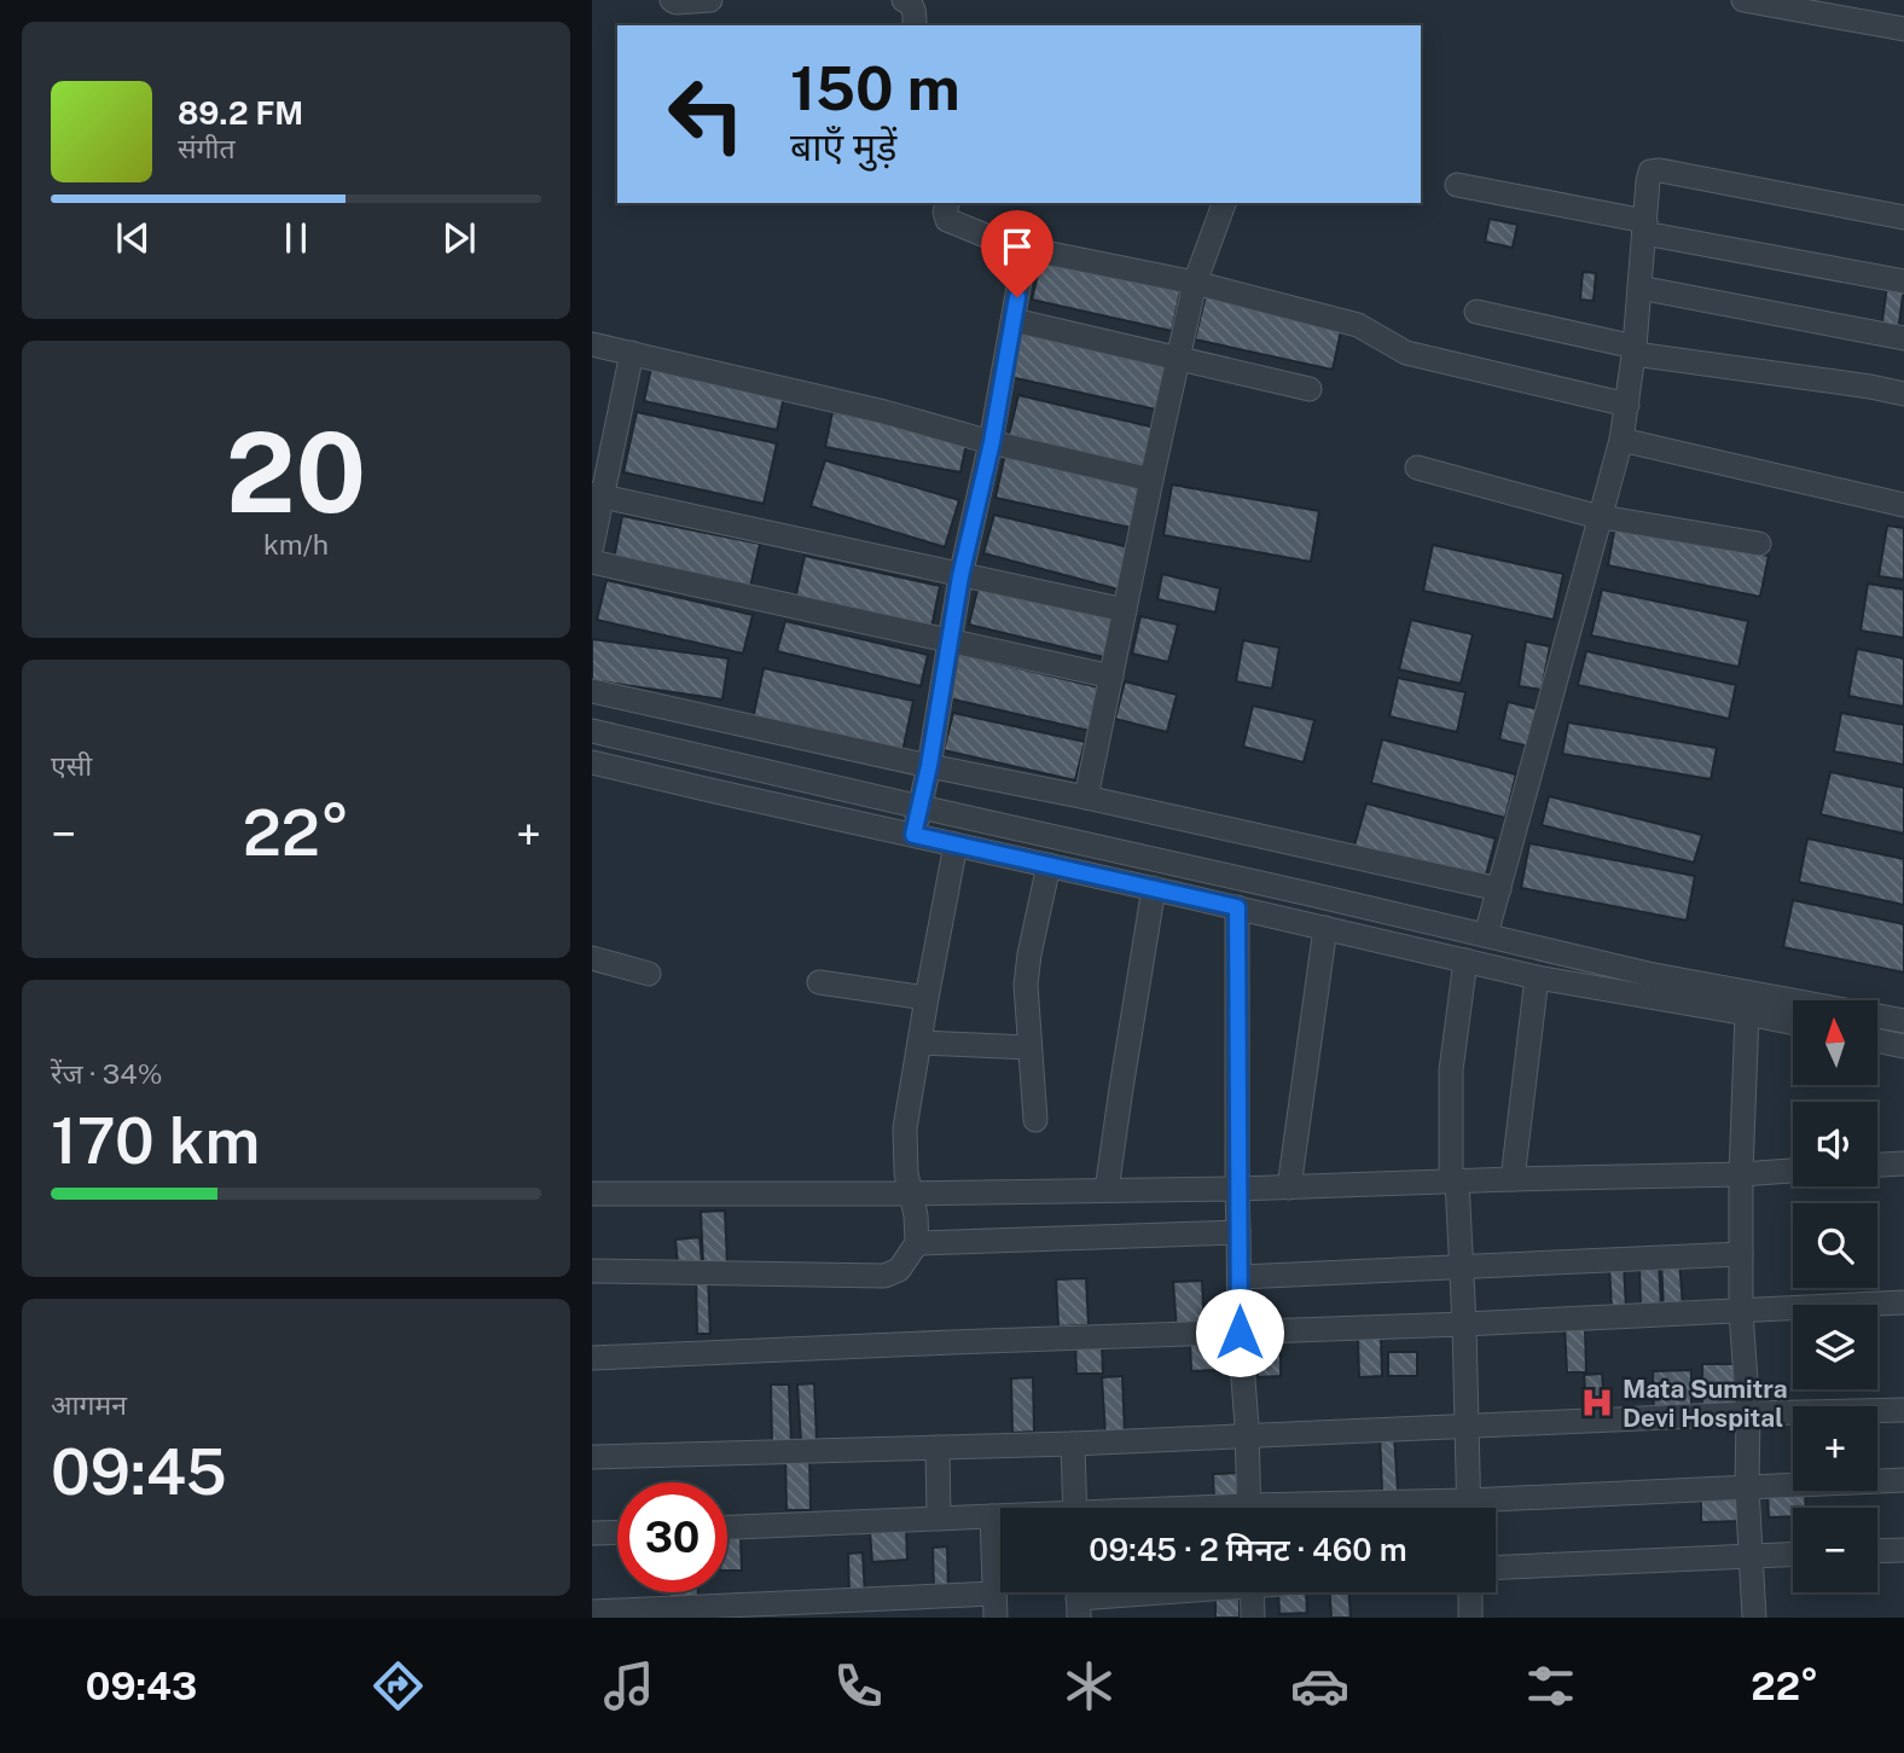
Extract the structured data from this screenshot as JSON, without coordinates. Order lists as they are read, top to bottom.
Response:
{
  "places": {
    "hospital": ["Mata Sumitra Devi Hospital"]
  },
  "north": "top",
  "page": {
    "turn": ["150 m", "बाएँ मुड़ें"],
    "song": ["89.2 FM", "संगीत"],
    "tile": [
      ["20", "km/h"],
      "एसी",
      ["रेंज · 34%", "170 km"],
      ["आगमन", "09:45"]
    ],
    "heat": ["−", "22°", "+"],
    "map_buttons": ["+", "−"],
    "limit": "30",
    "trip": "09:45 · 2 मिनट · 460 m",
    "tabs": ["09:43", "22°"]
  }
}
